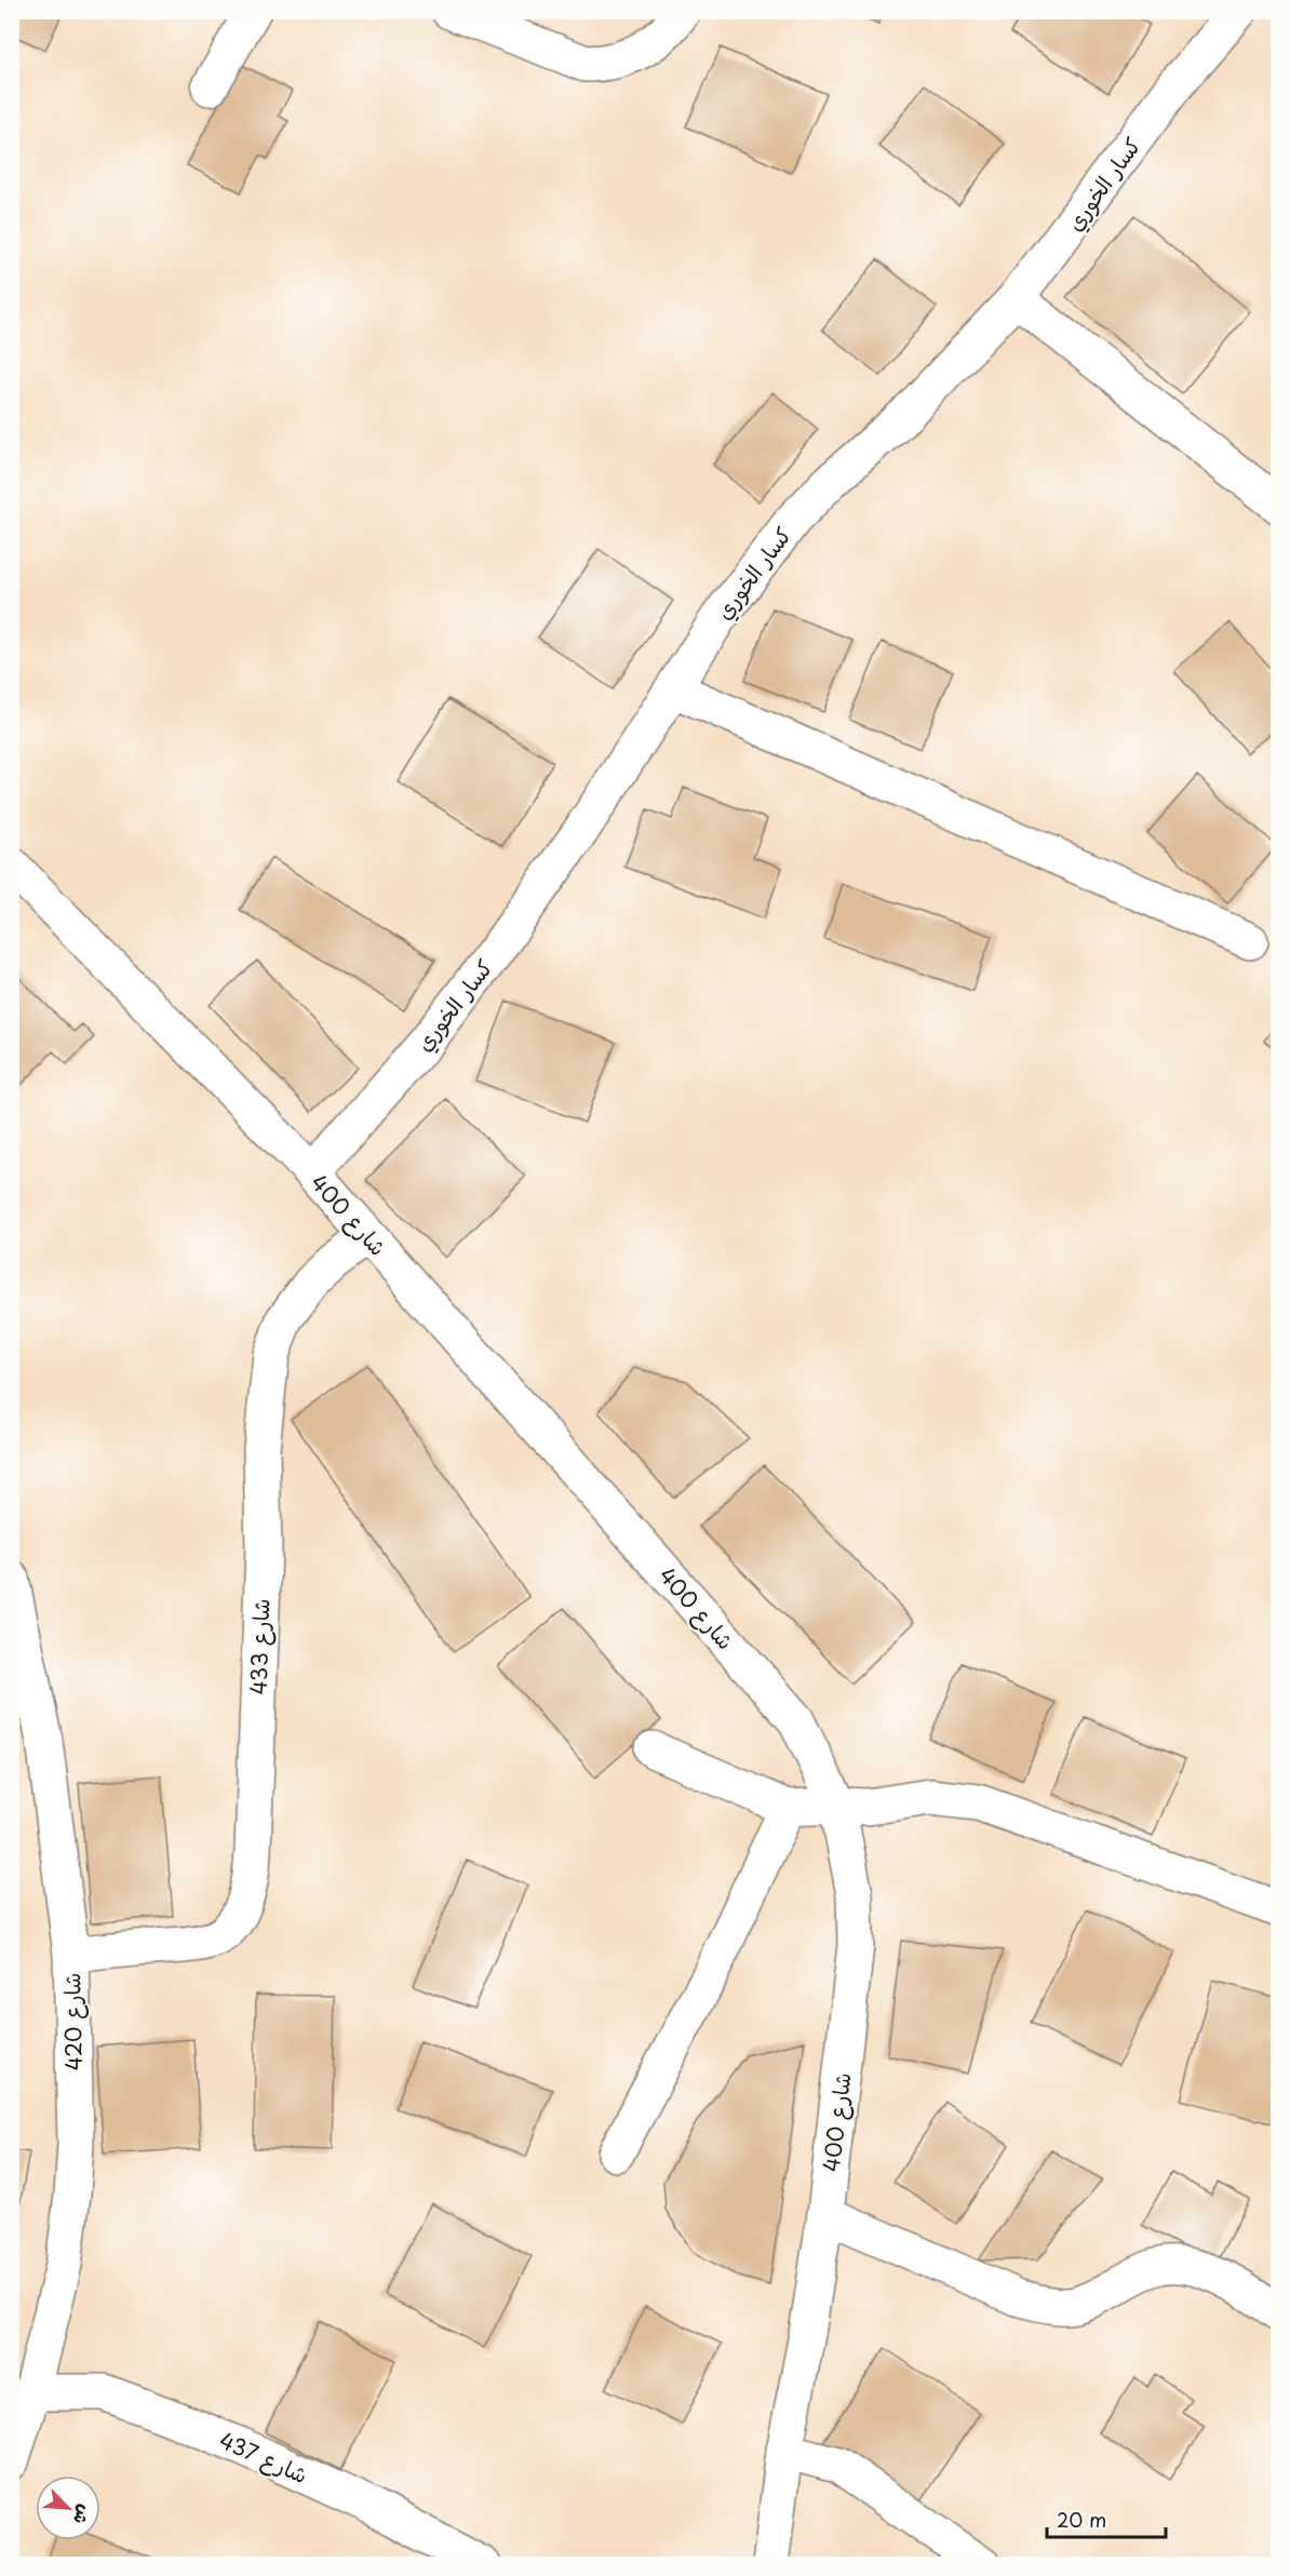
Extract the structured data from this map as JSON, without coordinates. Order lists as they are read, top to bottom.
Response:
{
  "streets": {
    "street": [
      "كسار الخوري",
      "شارع 400",
      "شارع 433",
      "شارع 420",
      "شارع 437"
    ]
  },
  "crossings": [
    ["كسار الخوري", "شارع 400"],
    ["شارع 400", "شارع 433"],
    ["شارع 433", "شارع 420"],
    ["شارع 420", "شارع 437"]
  ],
  "scale_bar": "20 m",
  "north": "bottom right"
}
